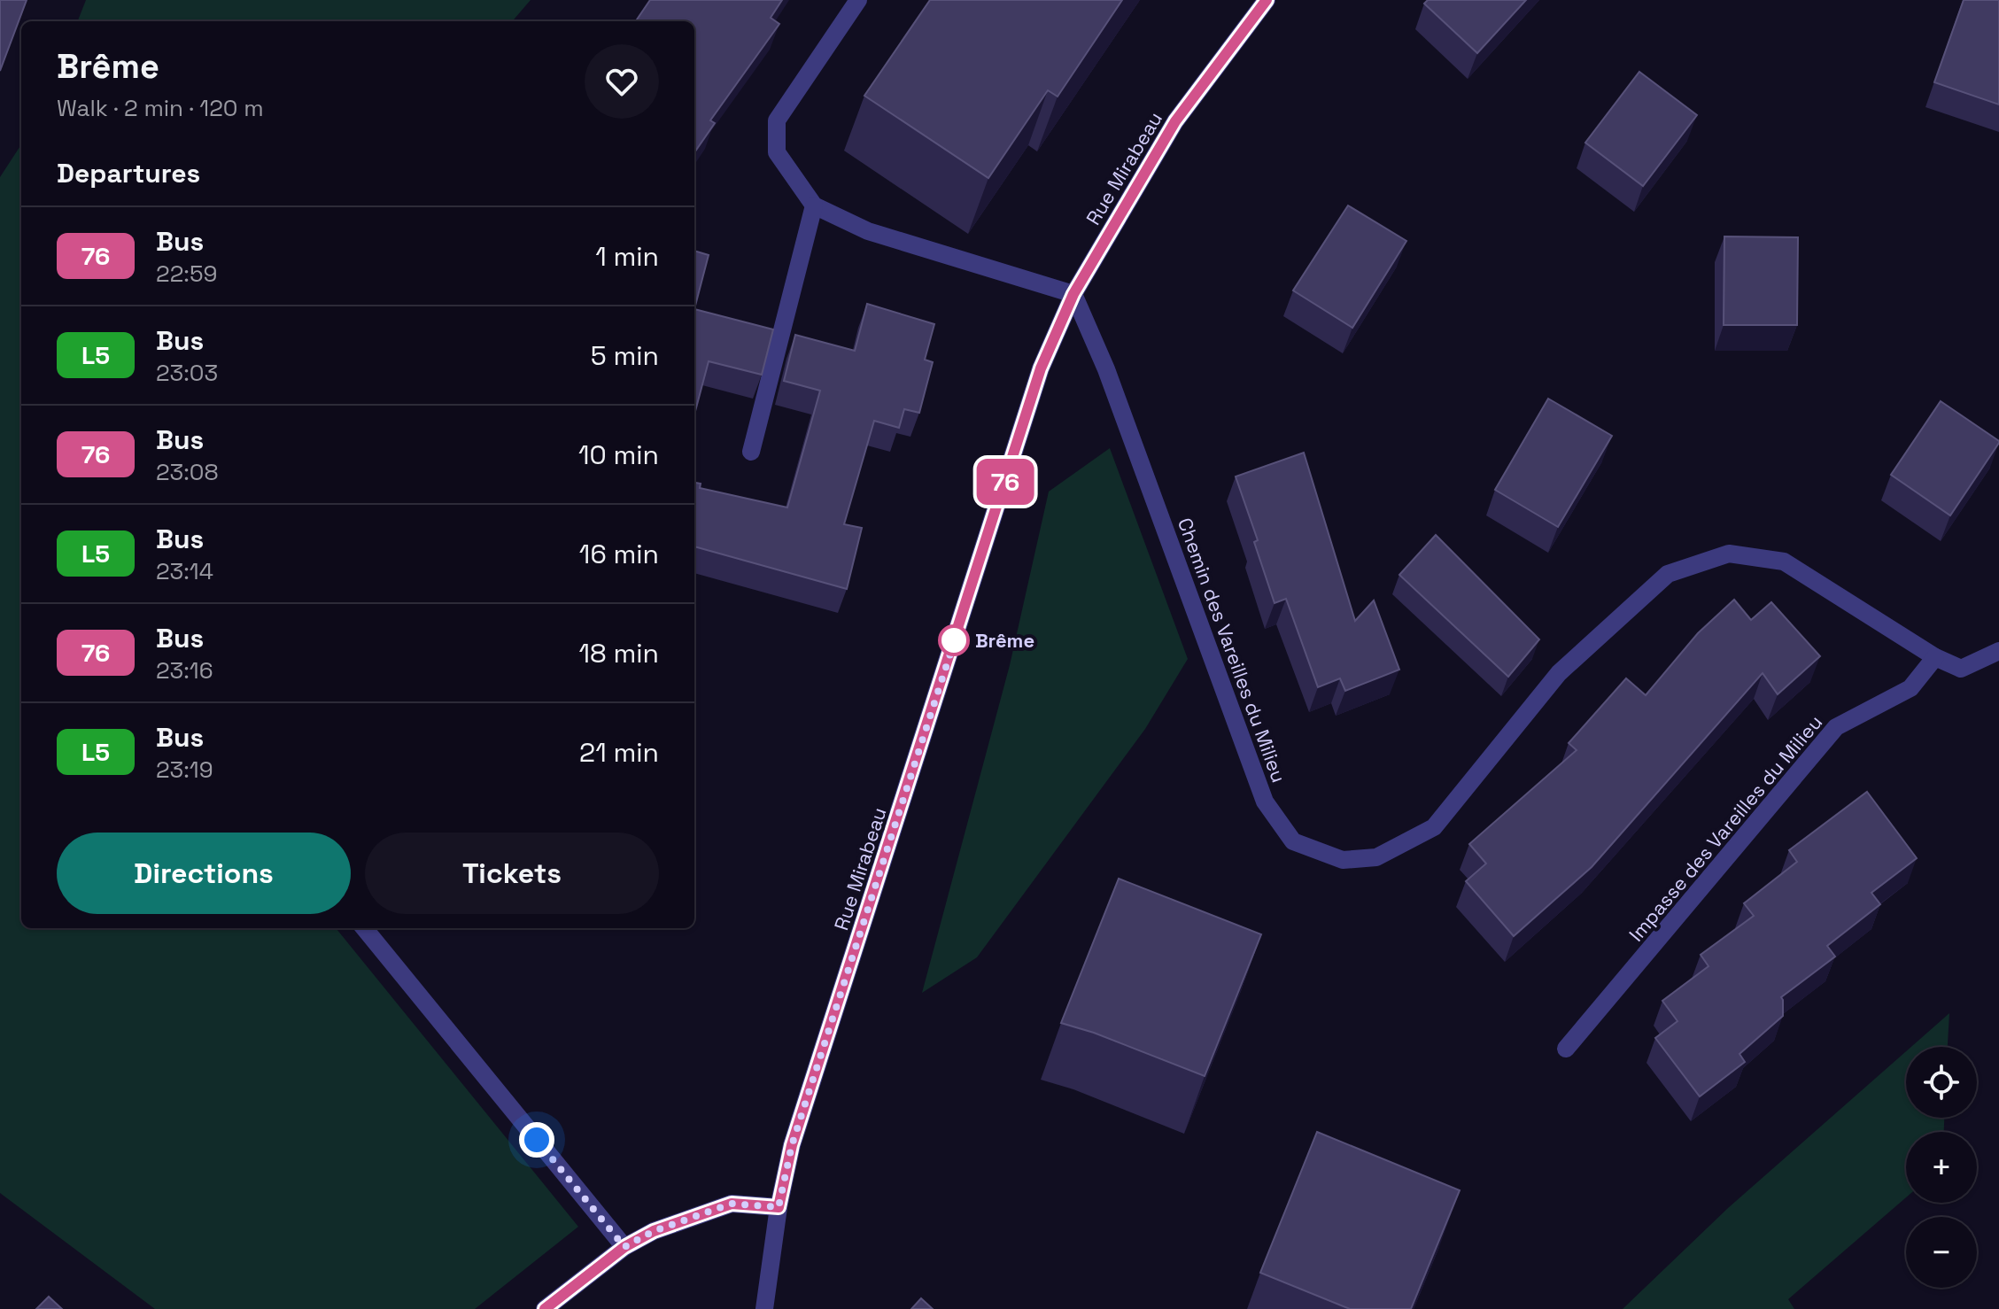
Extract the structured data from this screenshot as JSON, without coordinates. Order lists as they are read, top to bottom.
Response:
{
  "streets": {
    "street": ["Rue Mirabeau", "Chemin des Vareilles du Milieu", "Impasse des Vareilles du Milieu"]
  },
  "crossings": [
    ["Rue Mirabeau", "Chemin des Vareilles du Milieu"],
    ["Chemin des Vareilles du Milieu", "Impasse des Vareilles du Milieu"]
  ],
  "places": ["Brême"],
  "lines": ["bus line 76"],
  "page": {
    "on_map": "76",
    "heading": [
      ["Brême", "Walk · 2 min · 120 m"],
      "Departures"
    ],
    "list": [
      {
        "mark": "76",
        "name": "Bus",
        "note": "22:59",
        "value": "1 min"
      },
      {
        "mark": "L5",
        "name": "Bus",
        "note": "23:03",
        "value": "5 min"
      },
      {
        "mark": "76",
        "name": "Bus",
        "note": "23:08",
        "value": "10 min"
      },
      {
        "mark": "L5",
        "name": "Bus",
        "note": "23:14",
        "value": "16 min"
      },
      {
        "mark": "76",
        "name": "Bus",
        "note": "23:16",
        "value": "18 min"
      },
      {
        "mark": "L5",
        "name": "Bus",
        "note": "23:19",
        "value": "21 min"
      }
    ],
    "buttons": ["Directions", "Tickets"],
    "map_buttons": ["+", "−"]
  }
}
